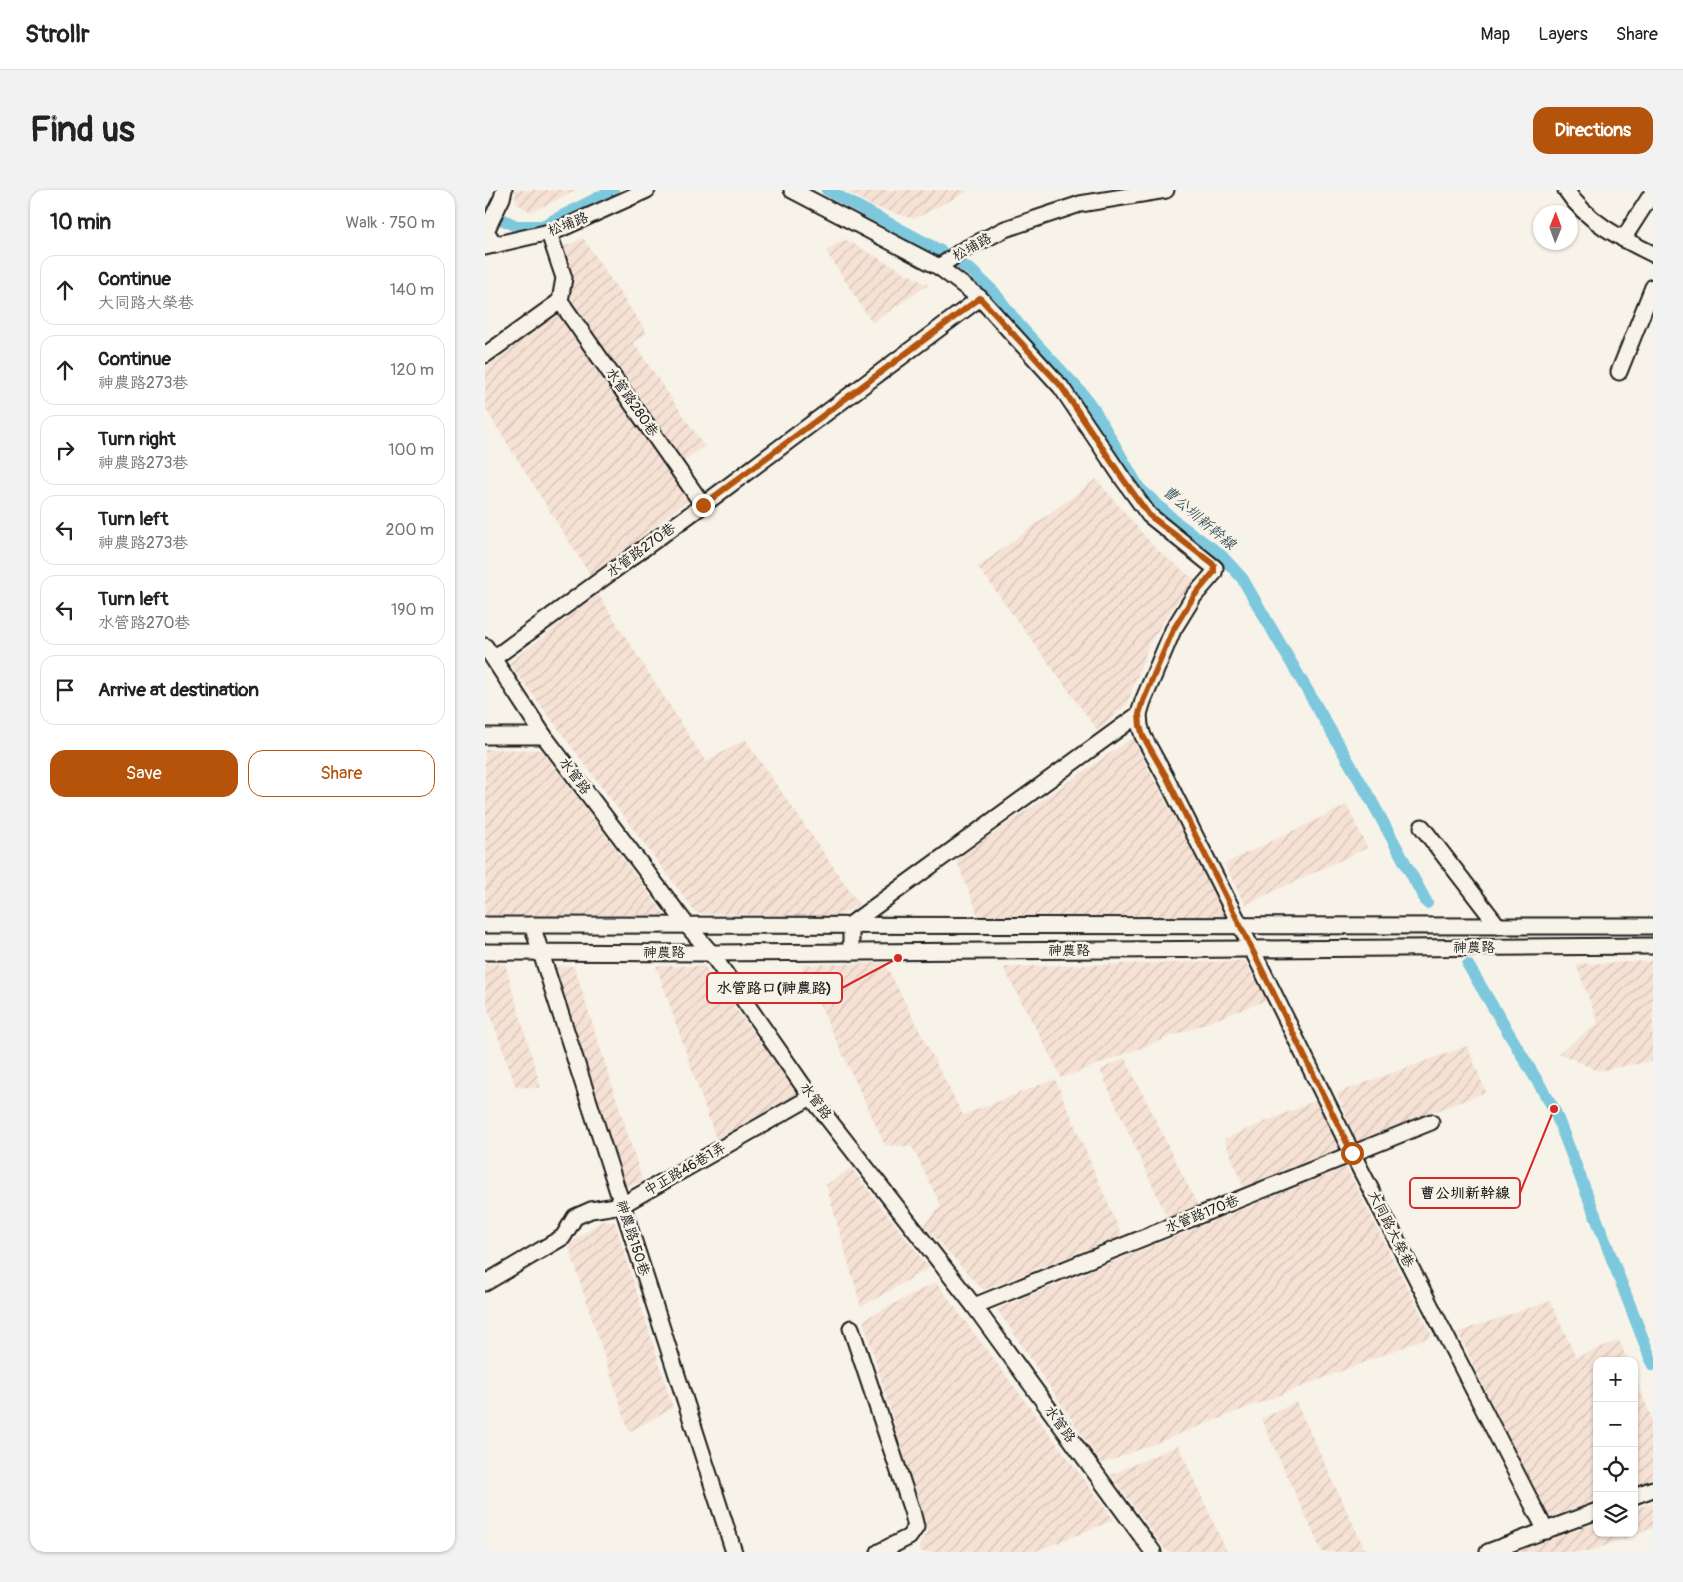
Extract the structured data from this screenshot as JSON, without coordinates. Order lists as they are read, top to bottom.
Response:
{
  "streets": {
    "street": [
      "松埔路",
      "水管路280巷",
      "水管路270巷",
      "水管路",
      "神農路",
      "中正路46巷1弄",
      "水管路170巷",
      "大同路大榮巷",
      "神農路150巷"
    ]
  },
  "crossings": [
    ["水管路280巷", "水管路270巷"],
    ["水管路270巷", "水管路"],
    ["水管路", "神農路"],
    ["水管路", "中正路46巷1弄"],
    ["水管路", "水管路170巷"],
    ["神農路", "大同路大榮巷"],
    ["神農路", "神農路150巷"],
    ["中正路46巷1弄", "神農路150巷"],
    ["水管路170巷", "大同路大榮巷"]
  ],
  "water": ["曹公圳新幹線"],
  "places": ["水管路口(神農路)", "曹公圳新幹線"],
  "north": "top",
  "page": {
    "header": "Strollr",
    "nav": ["Map", "Layers", "Share"],
    "buttons": [
      "Directions",
      ["Save", "Share"]
    ],
    "title": "Find us",
    "heading": ["10 min", "Walk · 750 m"],
    "list": [
      ["Continue", "大同路大榮巷", "140 m"],
      ["Continue", "神農路273巷", "120 m"],
      ["Turn right", "神農路273巷", "100 m"],
      ["Turn left", "神農路273巷", "200 m"],
      ["Turn left", "水管路270巷", "190 m"],
      "Arrive at destination"
    ],
    "map_buttons": ["+", "−"]
  }
}
